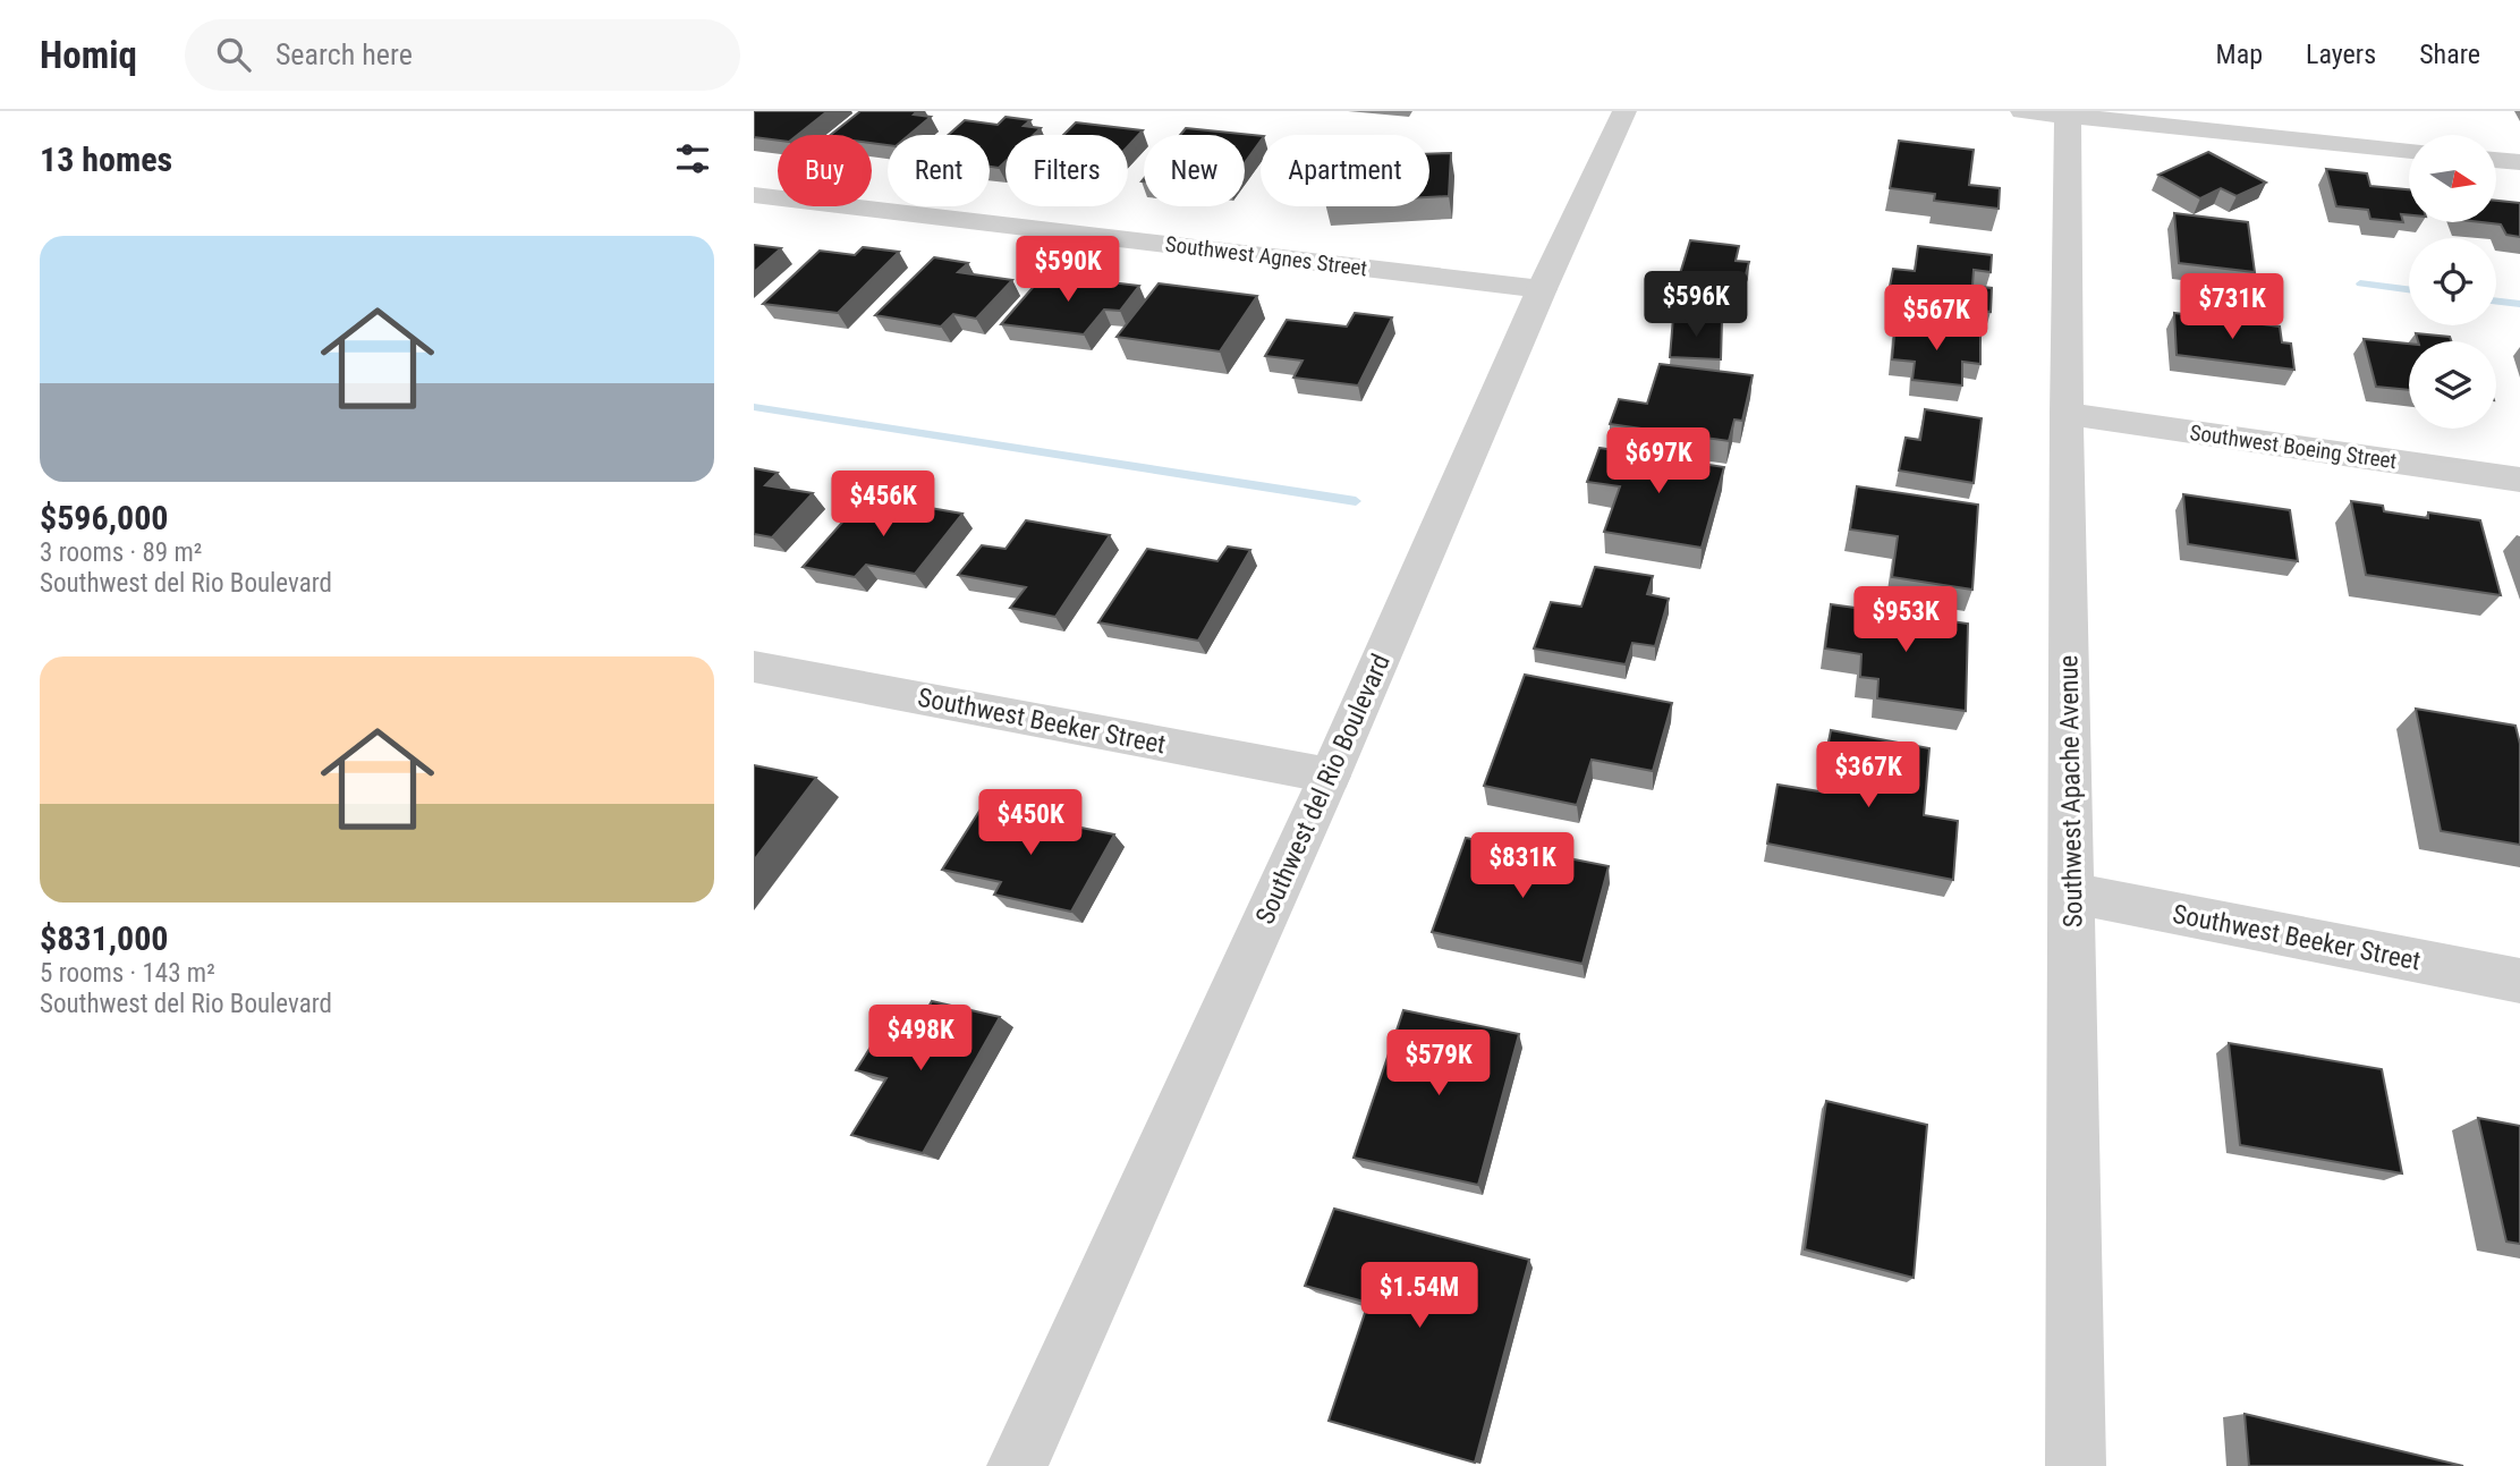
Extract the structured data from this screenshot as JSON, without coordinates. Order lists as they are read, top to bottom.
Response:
{
  "streets": {
    "street": [
      "Southwest Agnes Street",
      "Southwest Boeing Street",
      "Southwest Beeker Street",
      "Southwest del Rio Boulevard",
      "Southwest Apache Avenue"
    ]
  },
  "crossings": [
    ["Southwest Agnes Street", "Southwest del Rio Boulevard"],
    ["Southwest Boeing Street", "Southwest Apache Avenue"],
    ["Southwest Beeker Street", "Southwest del Rio Boulevard"],
    ["Southwest Beeker Street", "Southwest Apache Avenue"]
  ],
  "north": "right",
  "page": {
    "header": "Homiq",
    "search": "Search here",
    "nav": ["Map", "Layers", "Share"],
    "heading": "13 homes",
    "chip": [
      "Buy",
      "Rent",
      "Filters",
      "New",
      "Apartment"
    ],
    "list": [
      {
        "name": "$596,000",
        "note": "3 rooms · 89 m² · Southwest del Rio Boulevard"
      },
      {
        "name": "$831,000",
        "note": "5 rooms · 143 m² · Southwest del Rio Boulevard"
      }
    ],
    "price": [
      "$590K",
      "$596K",
      "$731K",
      "$567K",
      "$697K",
      "$456K",
      "$953K",
      "$367K",
      "$450K",
      "$831K",
      "$498K",
      "$579K",
      "$1.54M"
    ]
  }
}
